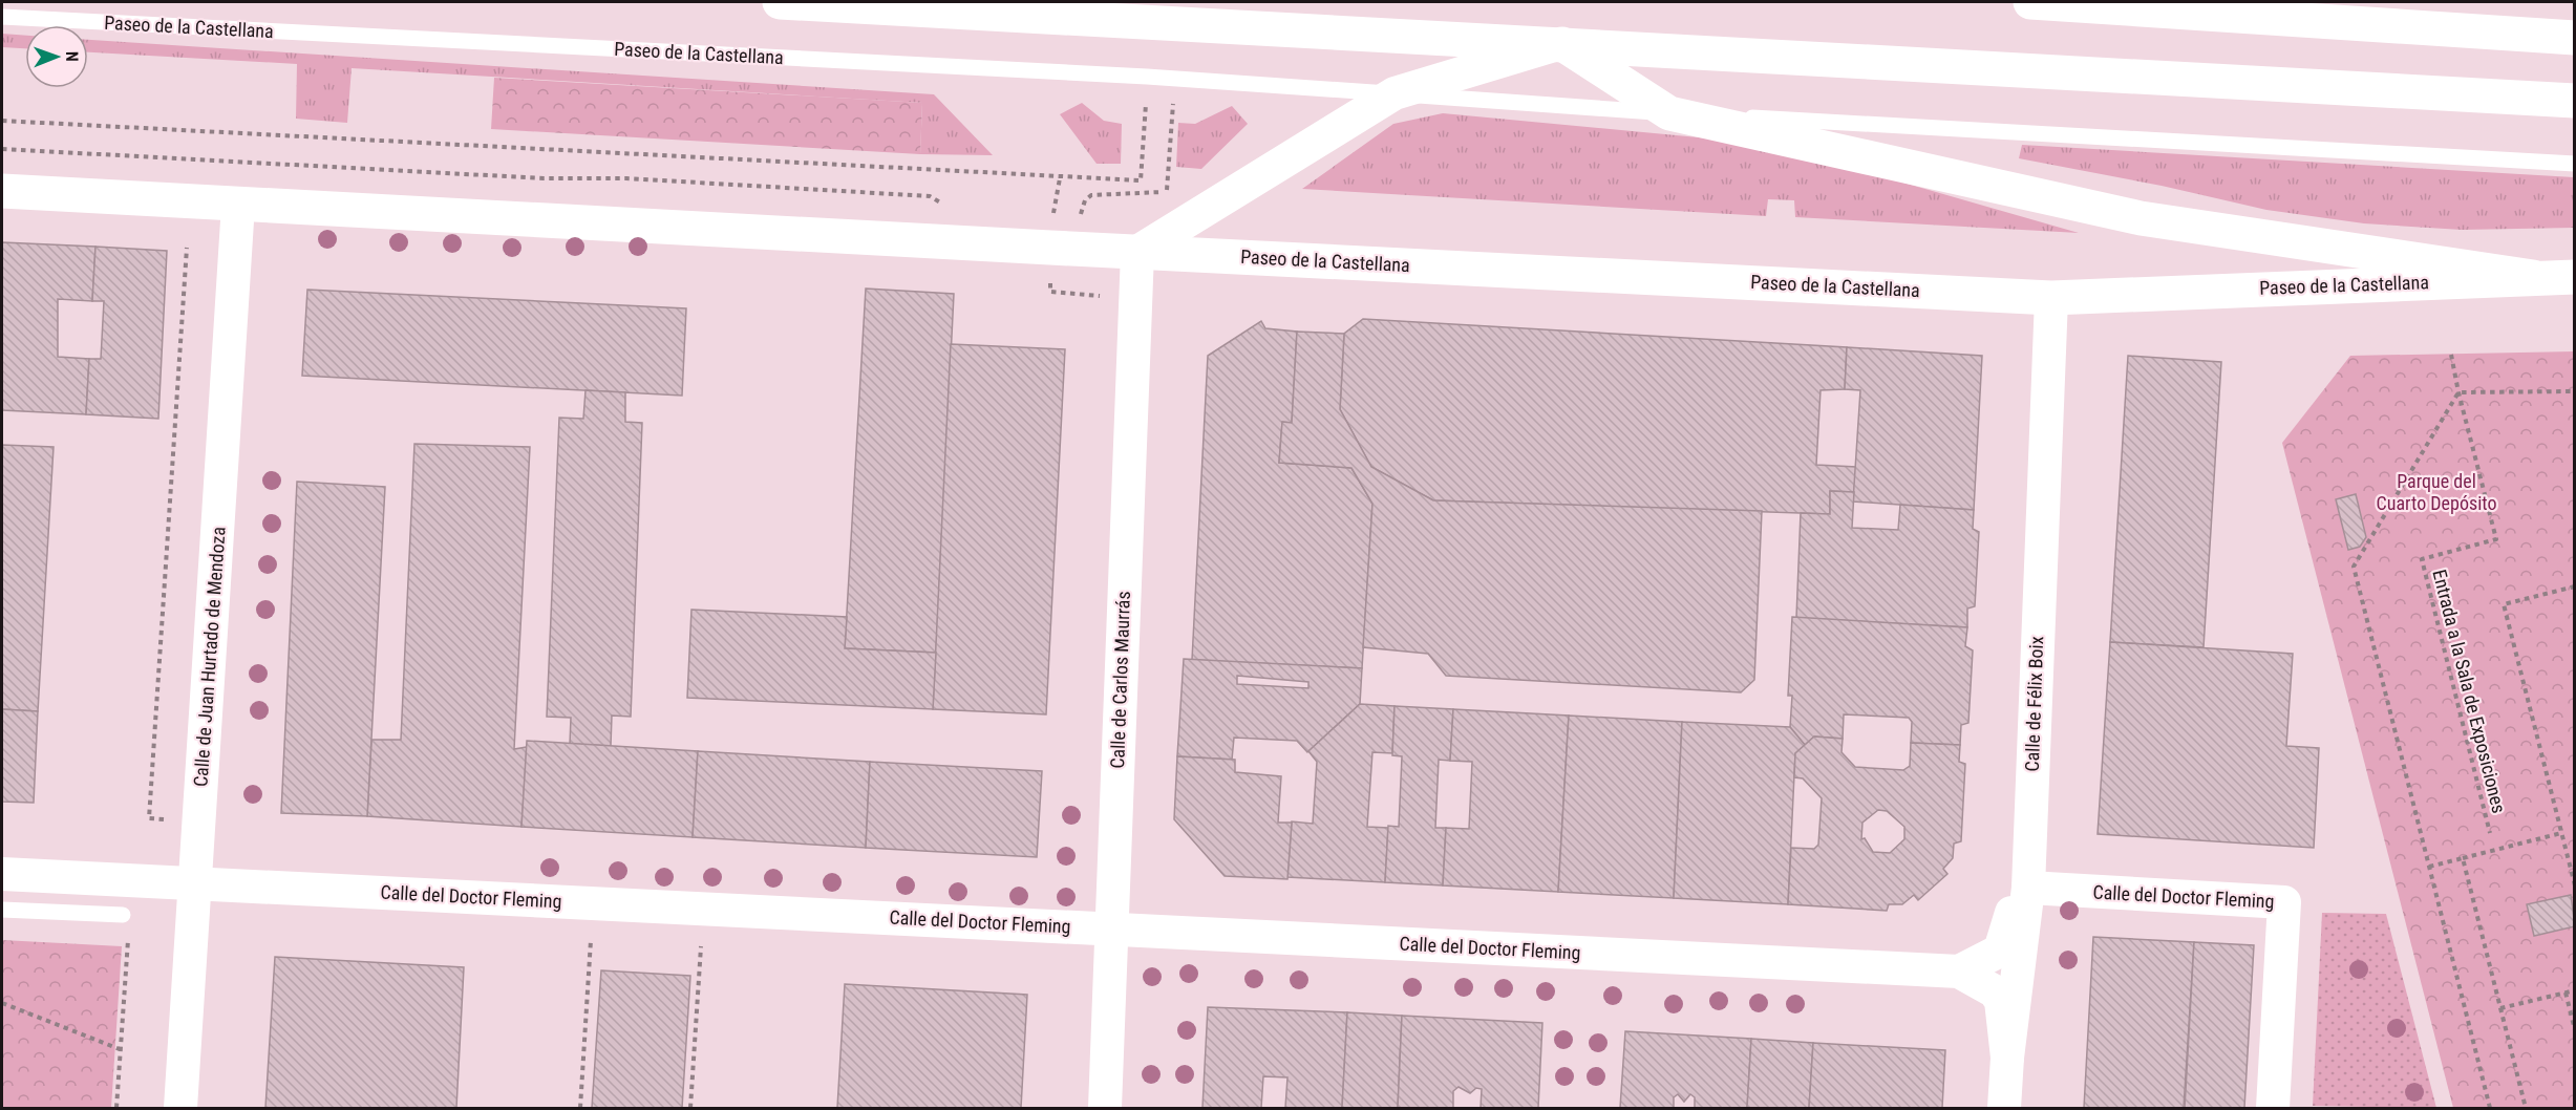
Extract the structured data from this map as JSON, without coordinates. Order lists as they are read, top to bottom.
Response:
{
  "streets": {
    "main road": ["Paseo de la Castellana"],
    "street": [
      "Calle de Juan Hurtado de Mendoza",
      "Calle de Carlos Maurrás",
      "Calle de Félix Boix",
      "Calle del Doctor Fleming"
    ],
    "path": ["Entrada a la Sala de Exposiciones"]
  },
  "crossings": [
    ["Paseo de la Castellana", "Calle de Juan Hurtado de Mendoza"],
    ["Paseo de la Castellana", "Calle de Carlos Maurrás"],
    ["Paseo de la Castellana", "Calle de Félix Boix"],
    ["Calle de Juan Hurtado de Mendoza", "Calle del Doctor Fleming"],
    ["Calle de Carlos Maurrás", "Calle del Doctor Fleming"],
    ["Calle de Félix Boix", "Calle del Doctor Fleming"]
  ],
  "parks": ["Parque del Cuarto Depósito"],
  "north": "right"
}
